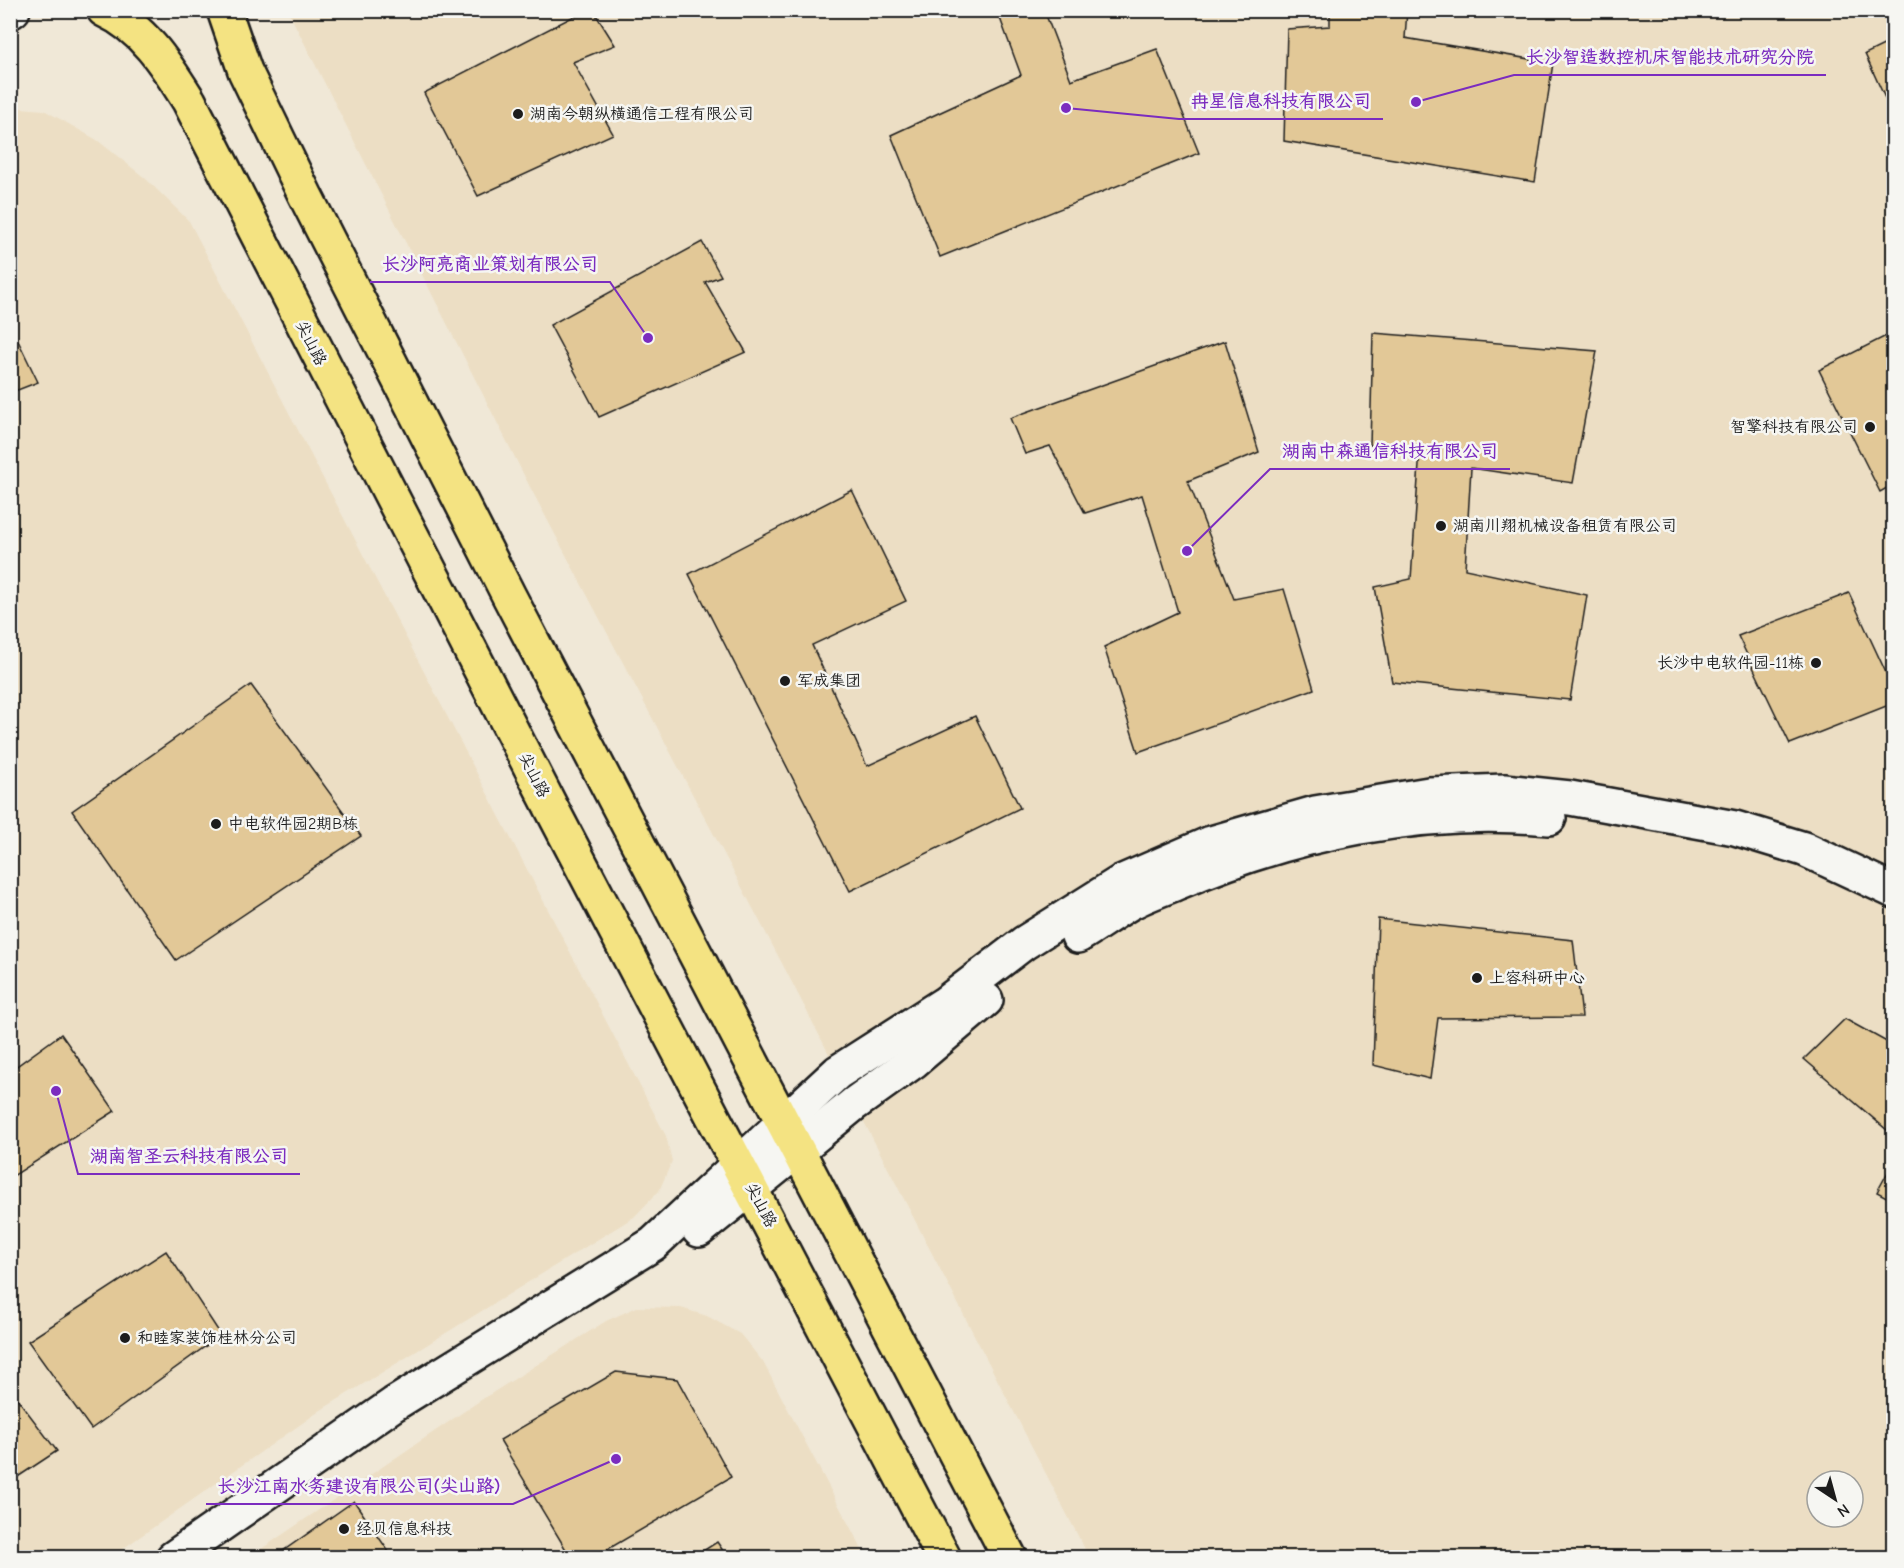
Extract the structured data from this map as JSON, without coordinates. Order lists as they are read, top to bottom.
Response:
{
  "streets": {
    "main road": ["尖山路"]
  },
  "places": [
    "长沙智造数控机床智能技术研究分院",
    "冉星信息科技有限公司",
    "湖南今朝纵横通信工程有限公司",
    "长沙阿亮商业策划有限公司",
    "智擎科技有限公司",
    "湖南川翔机械设备租赁有限公司",
    "湖南中森通信科技有限公司",
    "长沙中电软件园-11栋",
    "军成集团",
    "中电软件园2期B栋",
    "上容科研中心",
    "湖南智圣云科技有限公司",
    "和睦家装饰桂林分公司",
    "长沙江南水务建设有限公司(尖山路)",
    "经贝信息科技"
  ],
  "north": "bottom right"
}
